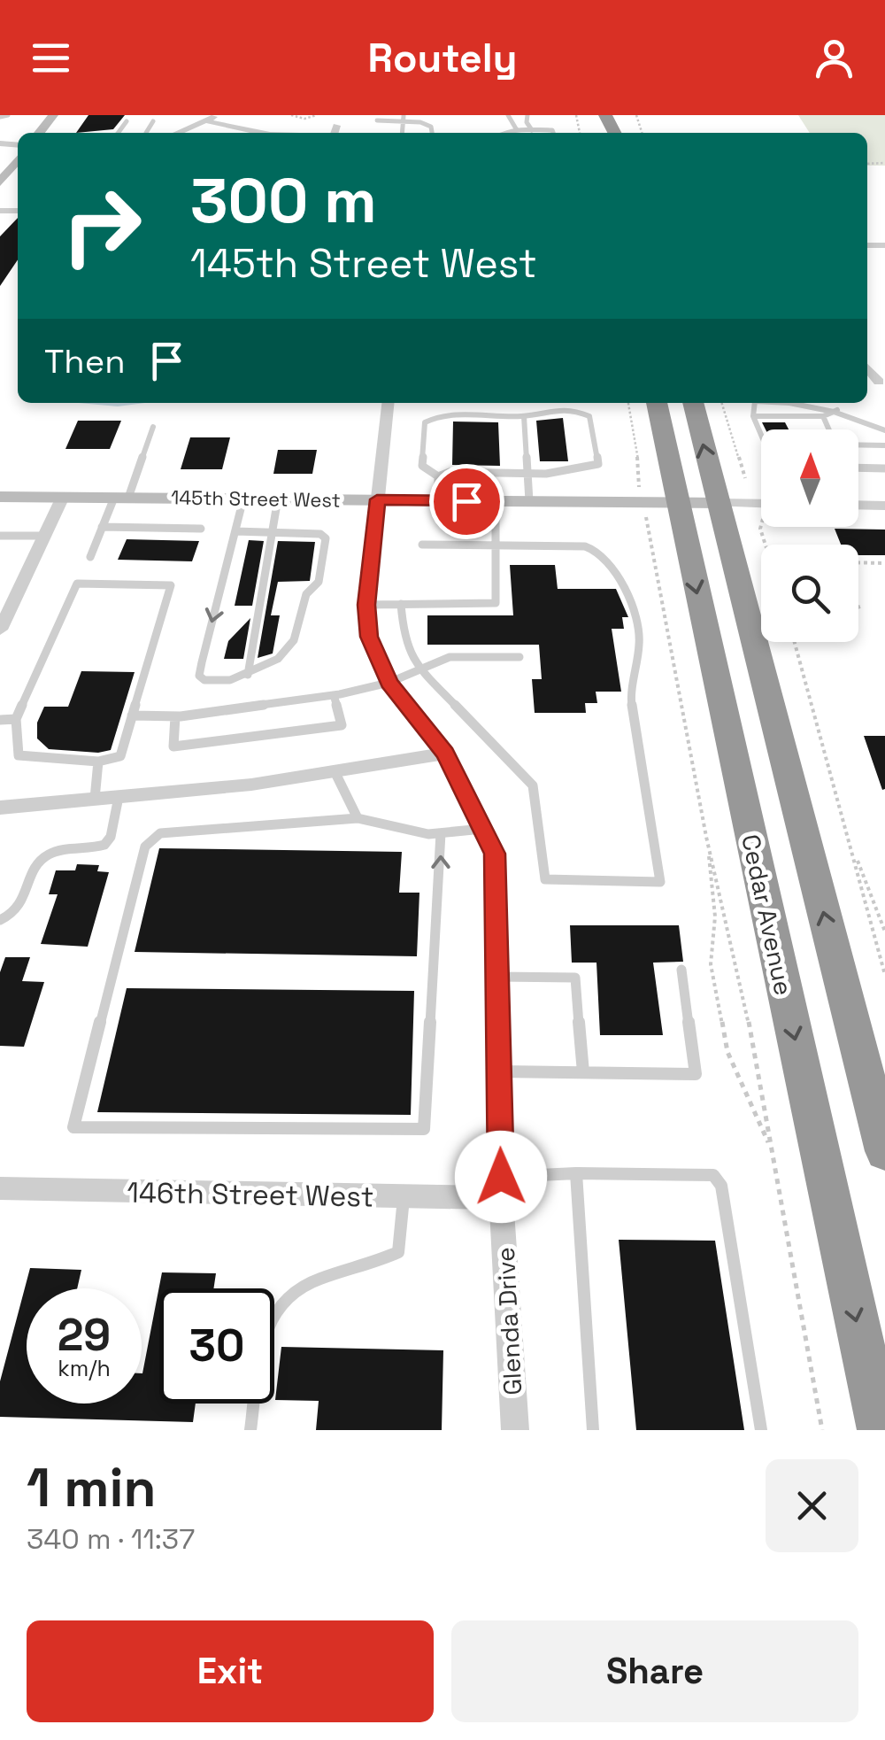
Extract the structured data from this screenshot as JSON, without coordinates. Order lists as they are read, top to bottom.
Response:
{
  "streets": {
    "highway": ["Cedar Avenue"],
    "street": ["145th Street West", "146th Street West", "Glenda Drive"]
  },
  "crossings": [
    ["145th Street West", "Cedar Avenue"],
    ["145th Street West", "Glenda Drive"],
    ["146th Street West", "Glenda Drive"]
  ],
  "north": "top",
  "page": {
    "header": "Routely",
    "turn": ["300 m", "145th Street West"],
    "then": "Then",
    "speed": "29 km/h",
    "limit": "30",
    "heading": ["1 min", "340 m · 11:37"],
    "buttons": ["Exit", "Share"]
  }
}
